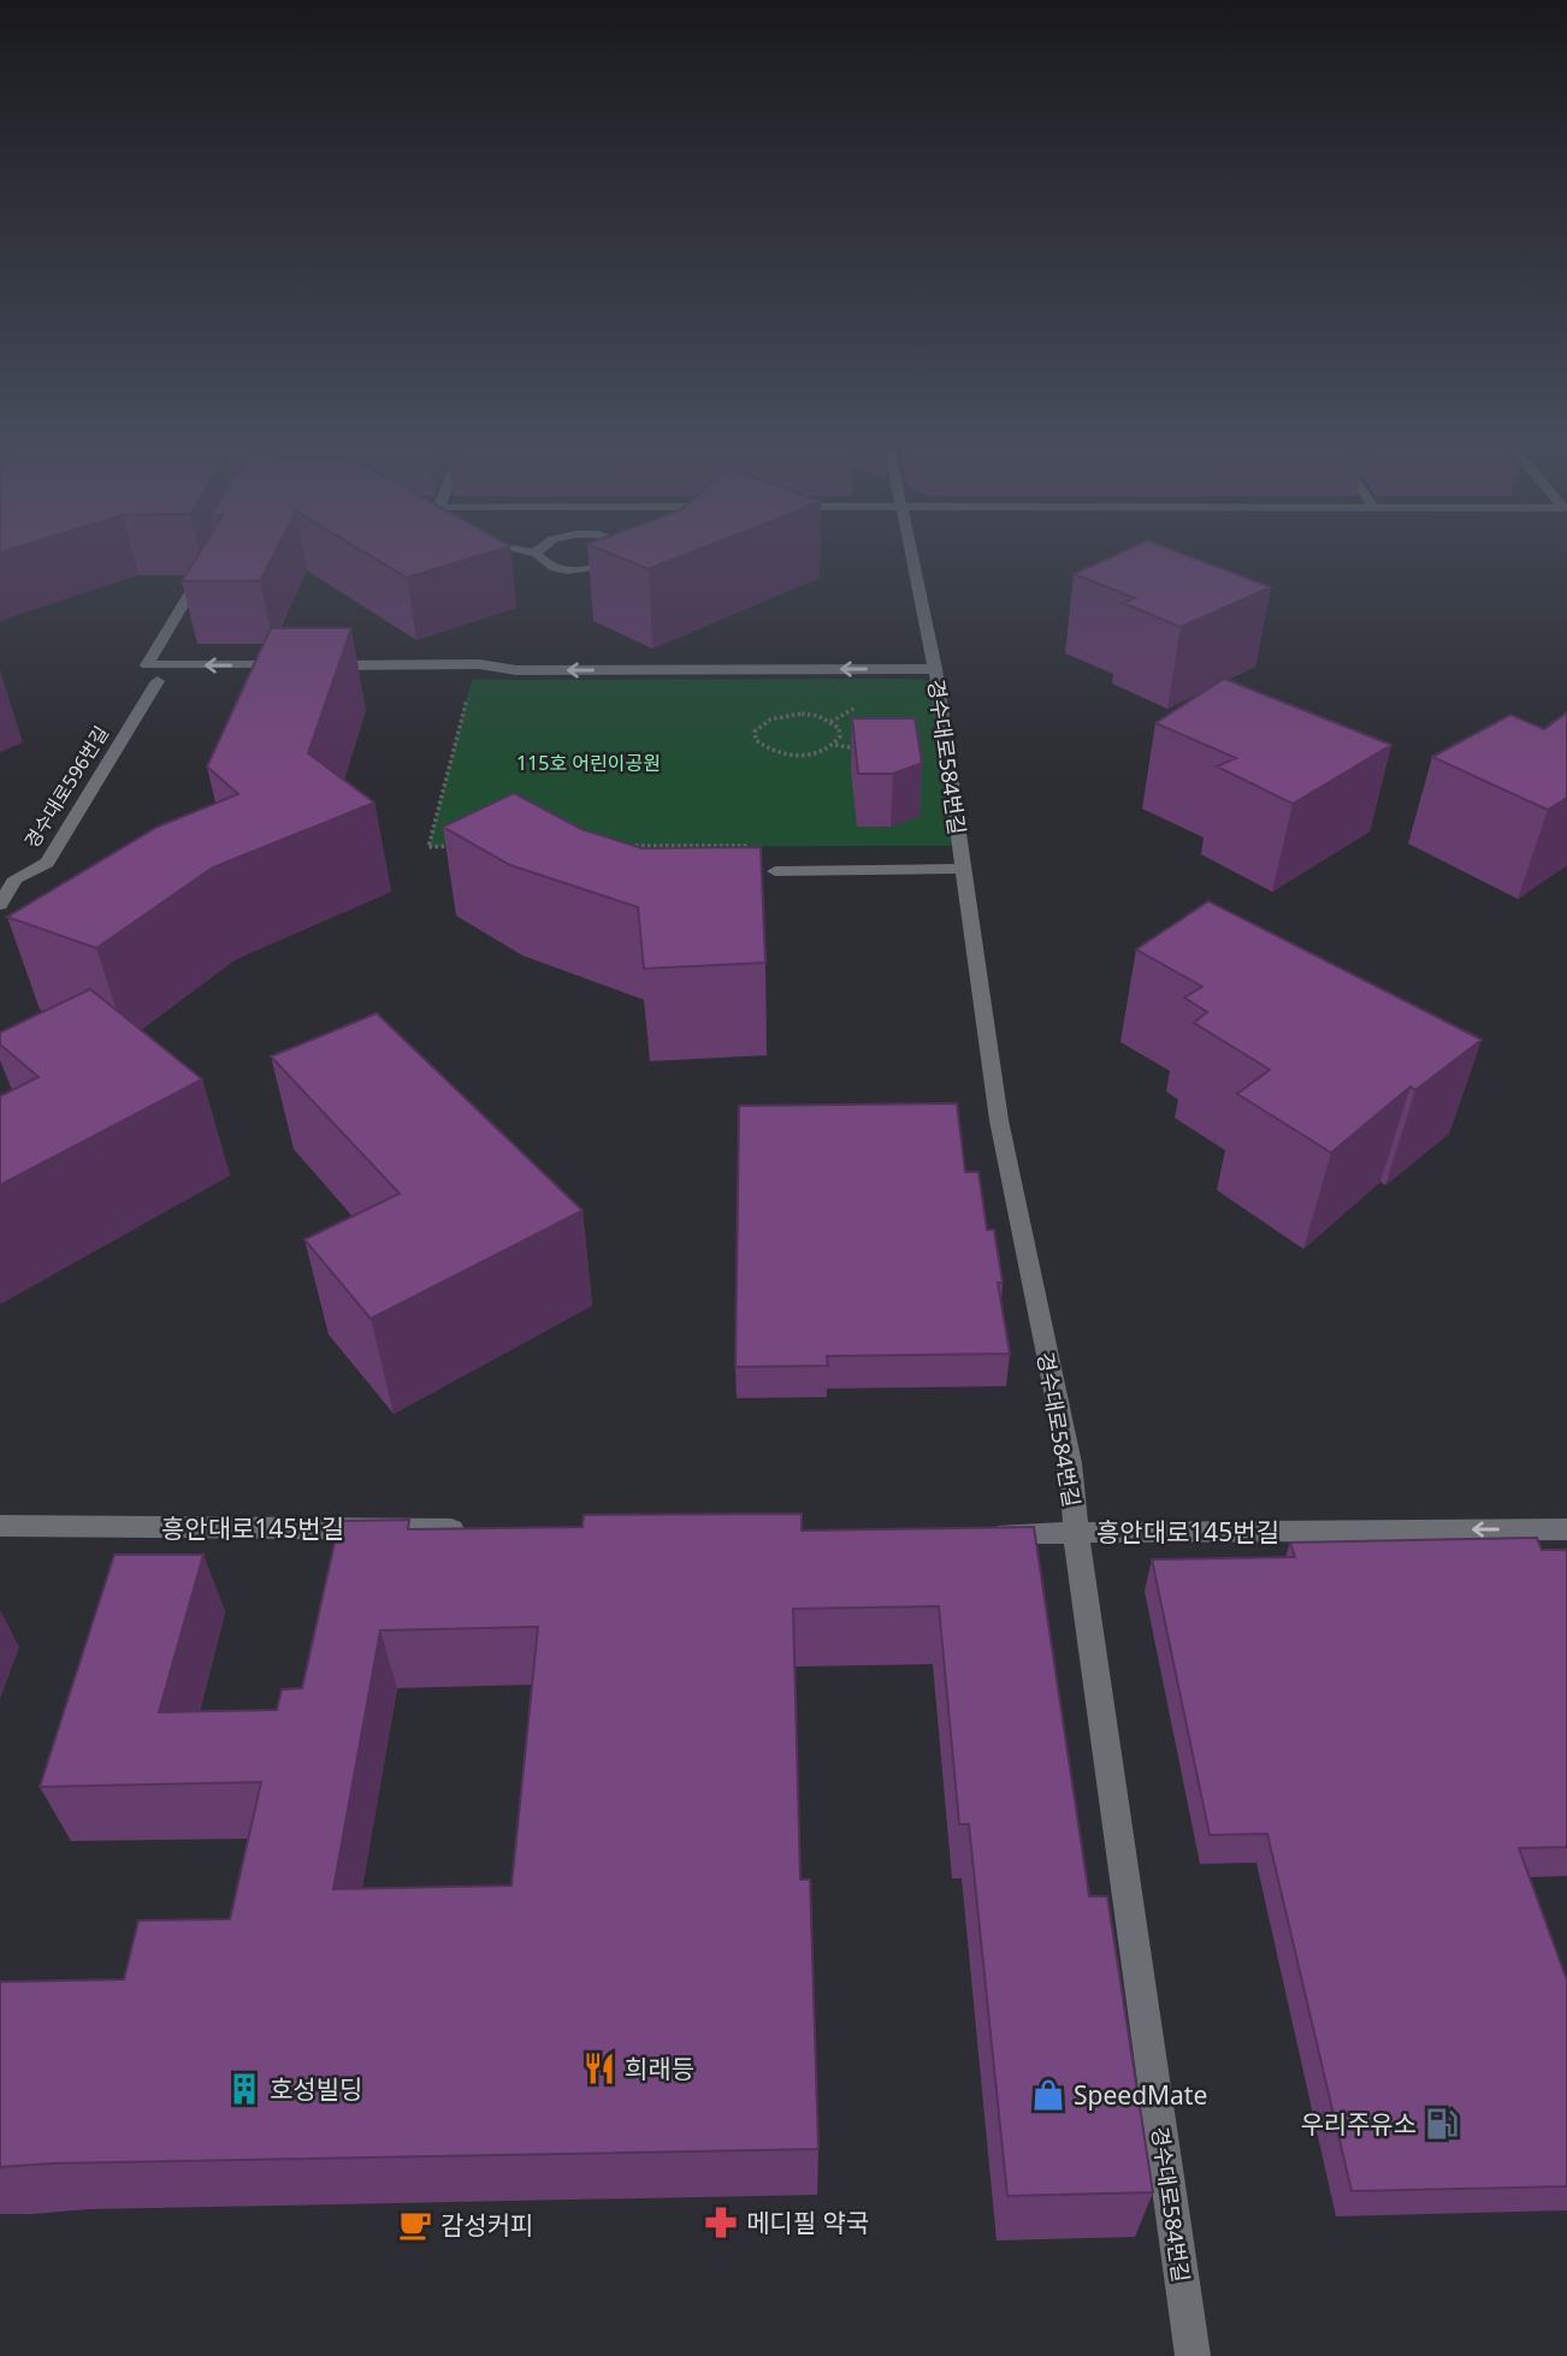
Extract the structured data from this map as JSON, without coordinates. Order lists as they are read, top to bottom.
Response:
{
  "streets": {
    "street": ["경수대로584번길", "경수대로596번길", "흥안대로145번길"]
  },
  "crossings": [
    ["경수대로584번길", "흥안대로145번길"]
  ],
  "one_way": ["흥안대로145번길"],
  "parks": ["115호 어린이공원"],
  "places": {
    "restaurant": ["희래등"],
    "building": ["호성빌딩"],
    "shop": ["SpeedMate"],
    "fuel station": ["우리주유소"],
    "pharmacy": ["메디필 약국"],
    "cafe": ["감성커피"]
  }
}
